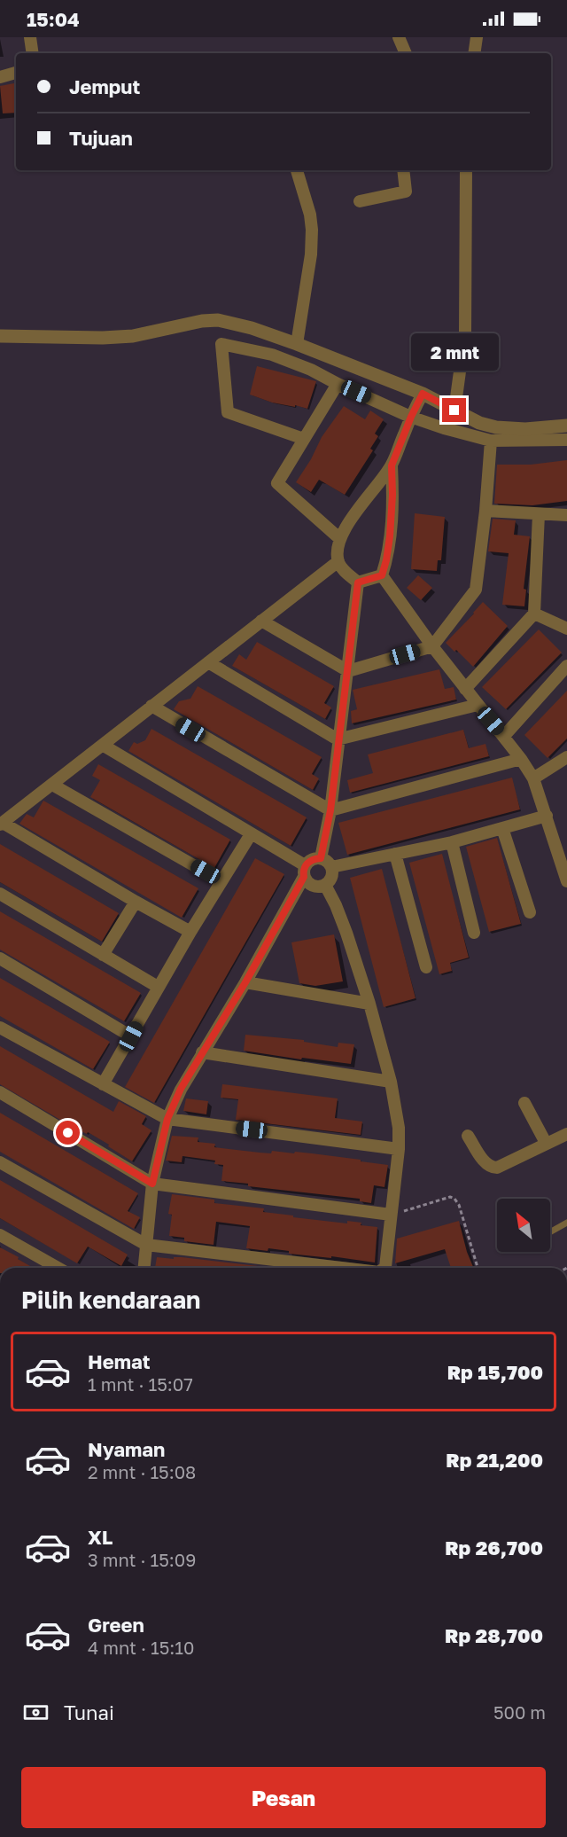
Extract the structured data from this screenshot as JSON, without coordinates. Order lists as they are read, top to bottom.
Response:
{
  "north": "top left",
  "page": {
    "status": "15:04",
    "banner": ["Jemput", "Tujuan"],
    "bubble": "2 mnt",
    "heading": "Pilih kendaraan",
    "list": [
      {
        "name": "Hemat",
        "note": "1 mnt · 15:07",
        "value": "Rp 15,700"
      },
      {
        "name": "Nyaman",
        "note": "2 mnt · 15:08",
        "value": "Rp 21,200"
      },
      {
        "name": "XL",
        "note": "3 mnt · 15:09",
        "value": "Rp 26,700"
      },
      {
        "name": "Green",
        "note": "4 mnt · 15:10",
        "value": "Rp 28,700"
      }
    ],
    "pay": ["Tunai", "500 m"],
    "buttons": "Pesan"
  }
}
